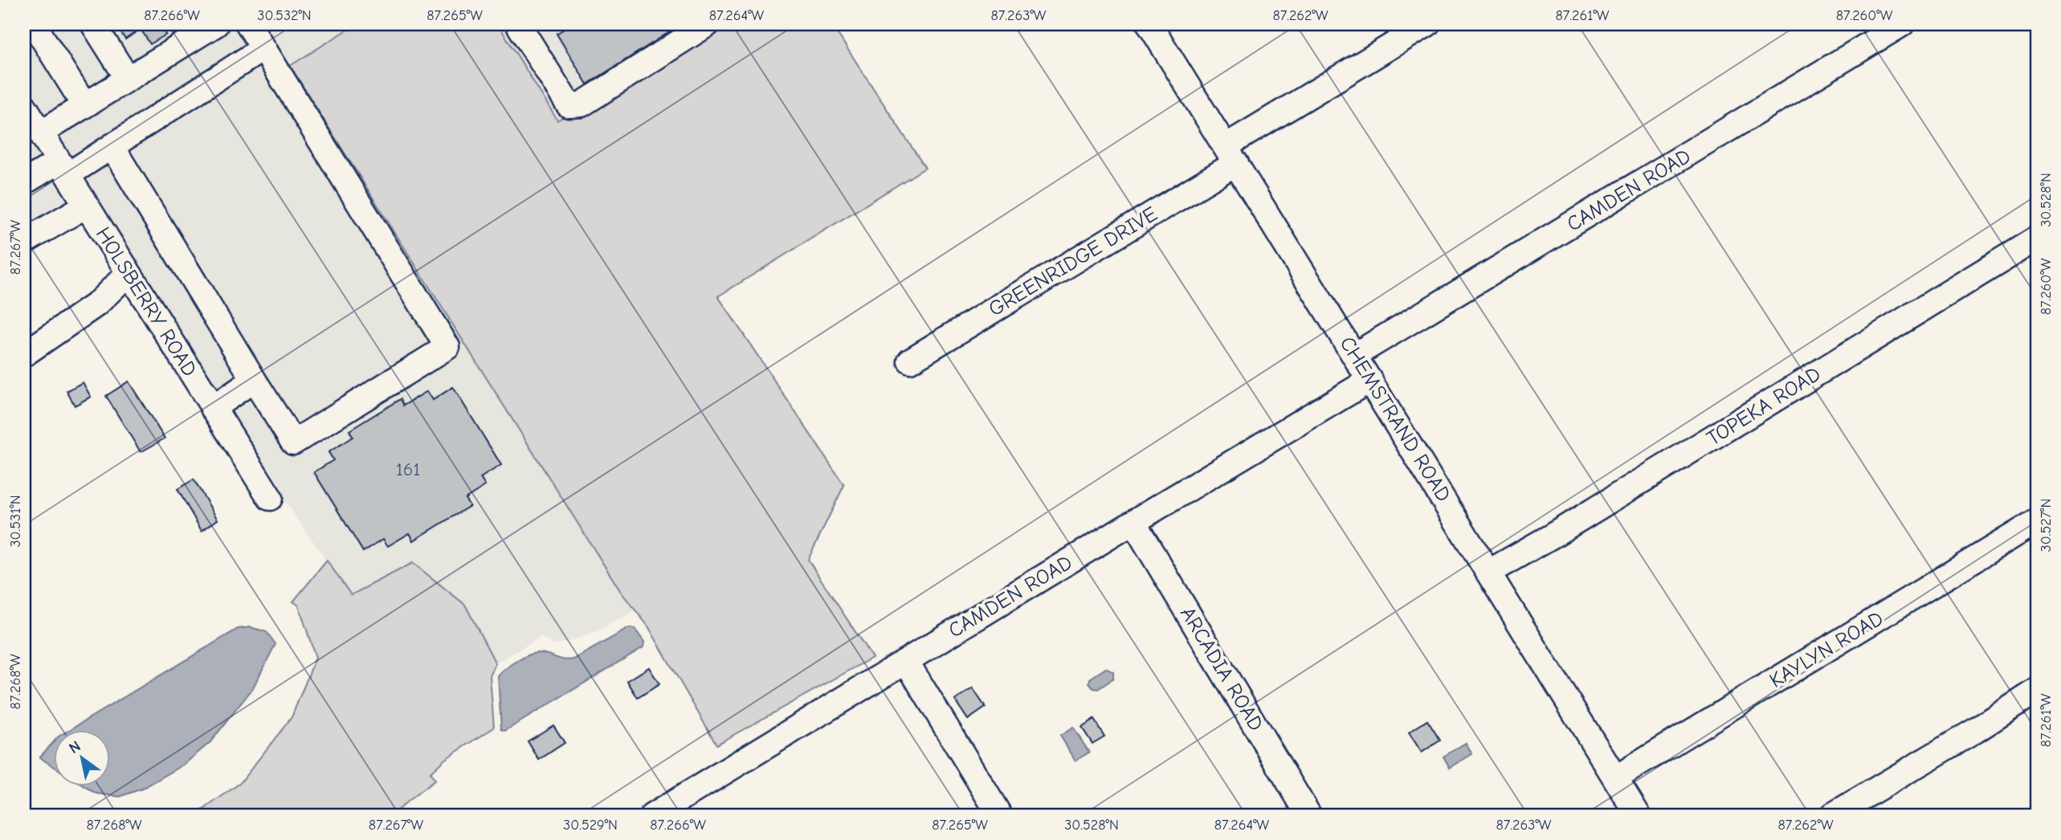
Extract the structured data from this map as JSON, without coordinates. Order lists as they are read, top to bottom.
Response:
{
  "streets": {
    "street": [
      "CAMDEN ROAD",
      "GREENRIDGE DRIVE",
      "HOLSBERRY ROAD",
      "TOPEKA ROAD",
      "CHEMSTRAND ROAD",
      "KAYLYN ROAD",
      "ARCADIA ROAD"
    ]
  },
  "crossings": [
    ["CAMDEN ROAD", "CHEMSTRAND ROAD"],
    ["CAMDEN ROAD", "ARCADIA ROAD"],
    ["GREENRIDGE DRIVE", "CHEMSTRAND ROAD"],
    ["TOPEKA ROAD", "CHEMSTRAND ROAD"],
    ["CHEMSTRAND ROAD", "KAYLYN ROAD"]
  ],
  "house_numbers": ["161"],
  "north": "top left",
  "coordinates": [
    "87.266°W",
    "30.532°N",
    "87.265°W",
    "87.264°W",
    "87.263°W",
    "87.262°W",
    "87.261°W",
    "87.260°W",
    "30.528°N",
    "87.267°W",
    "30.531°N",
    "30.527°N",
    "87.268°W",
    "30.529°N"
  ]
}
